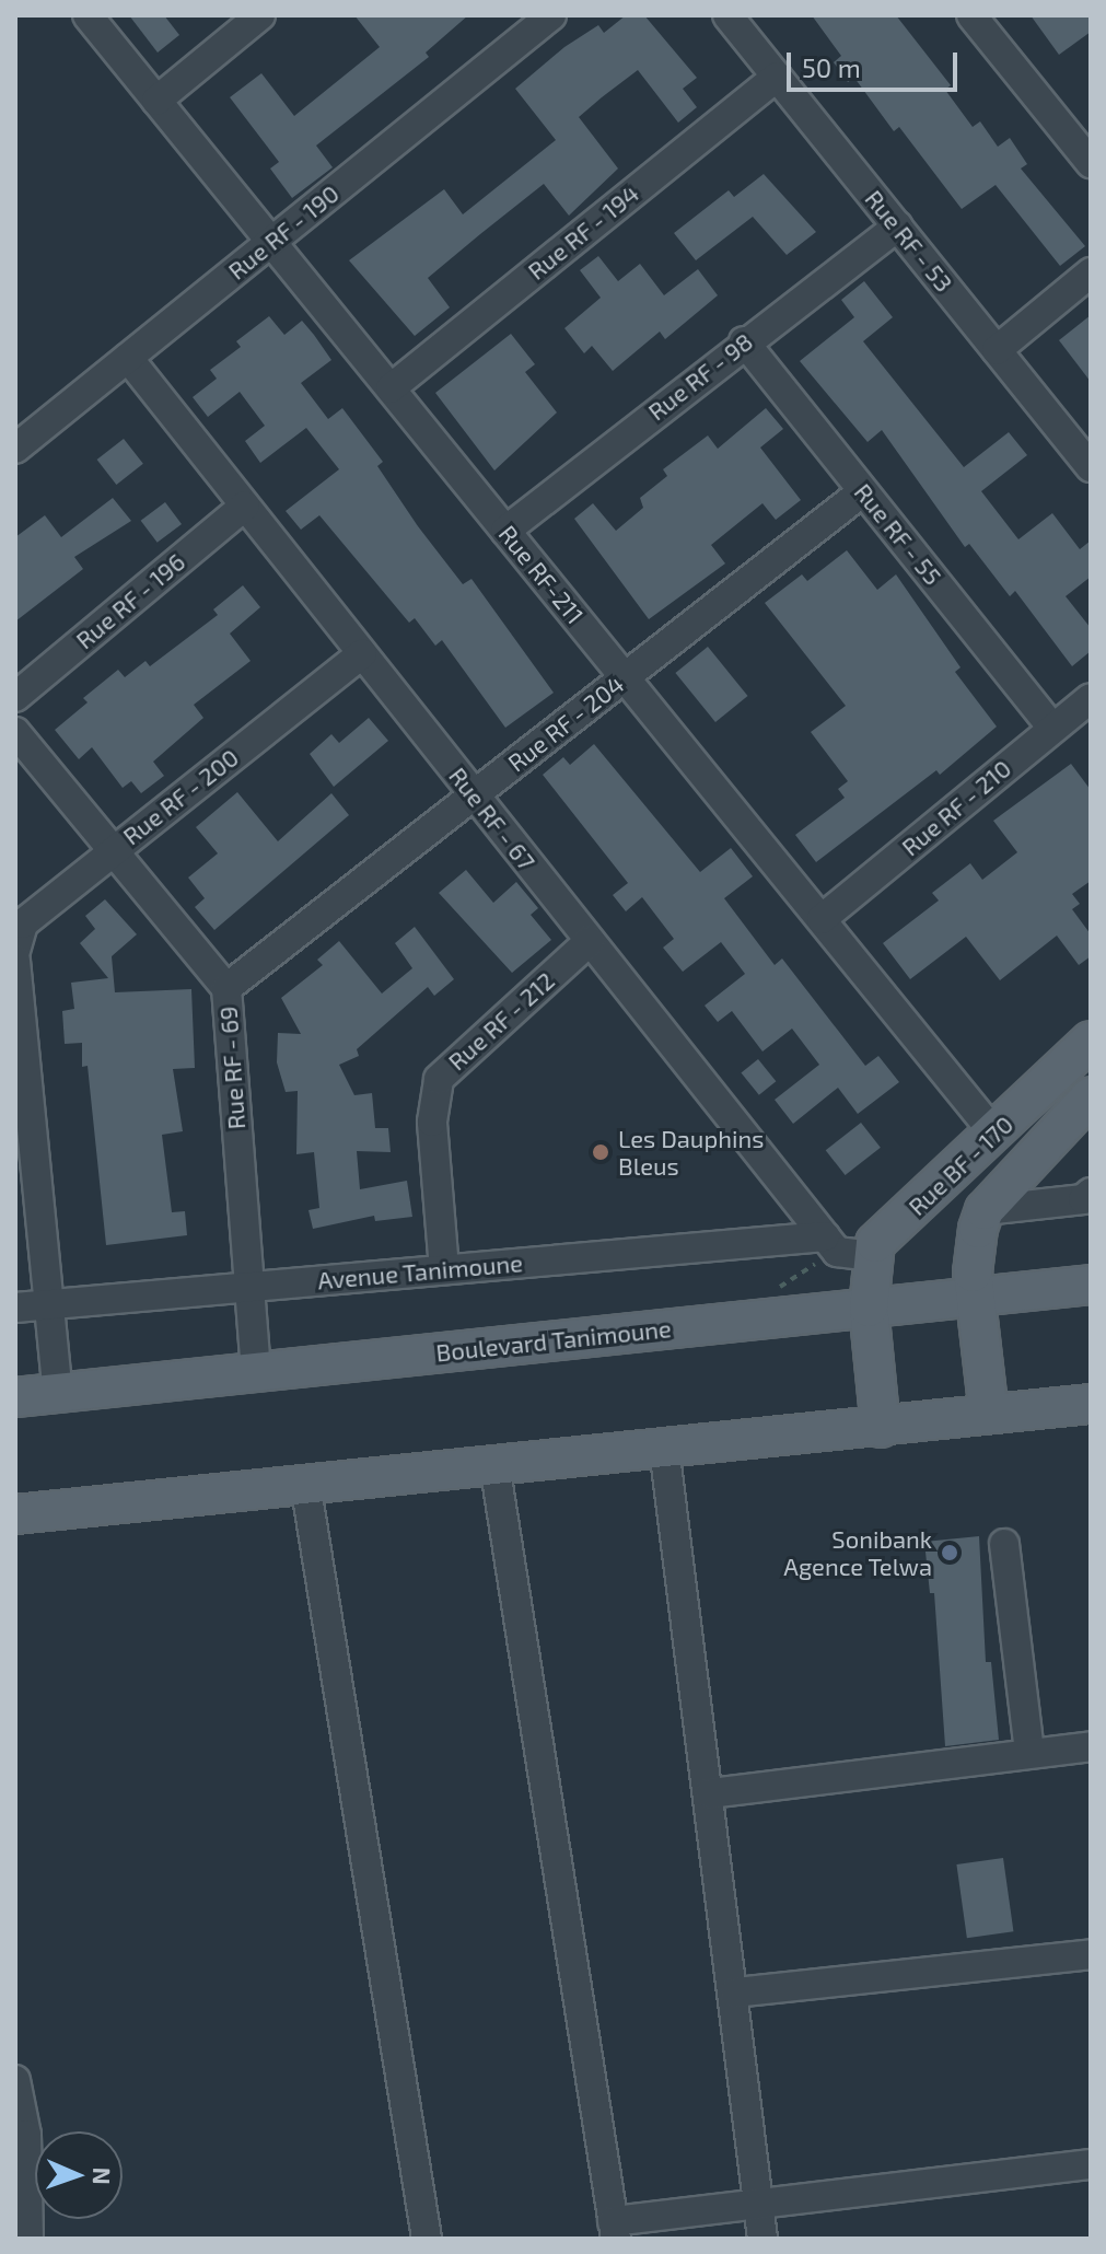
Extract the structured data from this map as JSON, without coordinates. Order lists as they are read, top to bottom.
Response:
{
  "streets": {
    "main road": ["Rue BF - 170", "Boulevard Tanimoune"],
    "street": [
      "Rue RF - 190",
      "Rue RF - 194",
      "Rue RF - 53",
      "Rue RF - 98",
      "Rue RF - 55",
      "Rue RF-211",
      "Rue RF - 196",
      "Rue RF - 204",
      "Rue RF - 200",
      "Rue RF - 210",
      "Rue RF - 67",
      "Rue RF - 212",
      "Rue RF - 69",
      "Avenue Tanimoune"
    ]
  },
  "crossings": [
    ["Rue RF - 190", "Rue RF-211"],
    ["Rue RF - 190", "Rue RF - 67"],
    ["Rue RF - 194", "Rue RF - 53"],
    ["Rue RF - 194", "Rue RF-211"],
    ["Rue RF - 53", "Rue RF - 98"],
    ["Rue RF - 98", "Rue RF - 55"],
    ["Rue RF - 98", "Rue RF-211"],
    ["Rue RF - 55", "Rue RF - 204"],
    ["Rue RF - 55", "Rue RF - 210"],
    ["Rue RF-211", "Rue RF - 204"],
    ["Rue RF-211", "Rue RF - 210"],
    ["Rue RF-211", "Rue BF - 170"],
    ["Rue RF - 196", "Rue RF - 67"],
    ["Rue RF - 204", "Rue RF - 67"],
    ["Rue RF - 204", "Rue RF - 69"],
    ["Rue RF - 200", "Rue RF - 67"],
    ["Rue RF - 200", "Rue RF - 69"],
    ["Rue RF - 67", "Rue RF - 212"],
    ["Rue RF - 67", "Rue BF - 170"],
    ["Rue RF - 67", "Avenue Tanimoune"],
    ["Rue RF - 212", "Avenue Tanimoune"],
    ["Rue RF - 69", "Avenue Tanimoune"],
    ["Rue RF - 69", "Boulevard Tanimoune"],
    ["Rue BF - 170", "Boulevard Tanimoune"]
  ],
  "places": ["Les Dauphins Bleus", "Sonibank Agence Telwa"],
  "scale_bar": "50 m",
  "north": "right"
}
